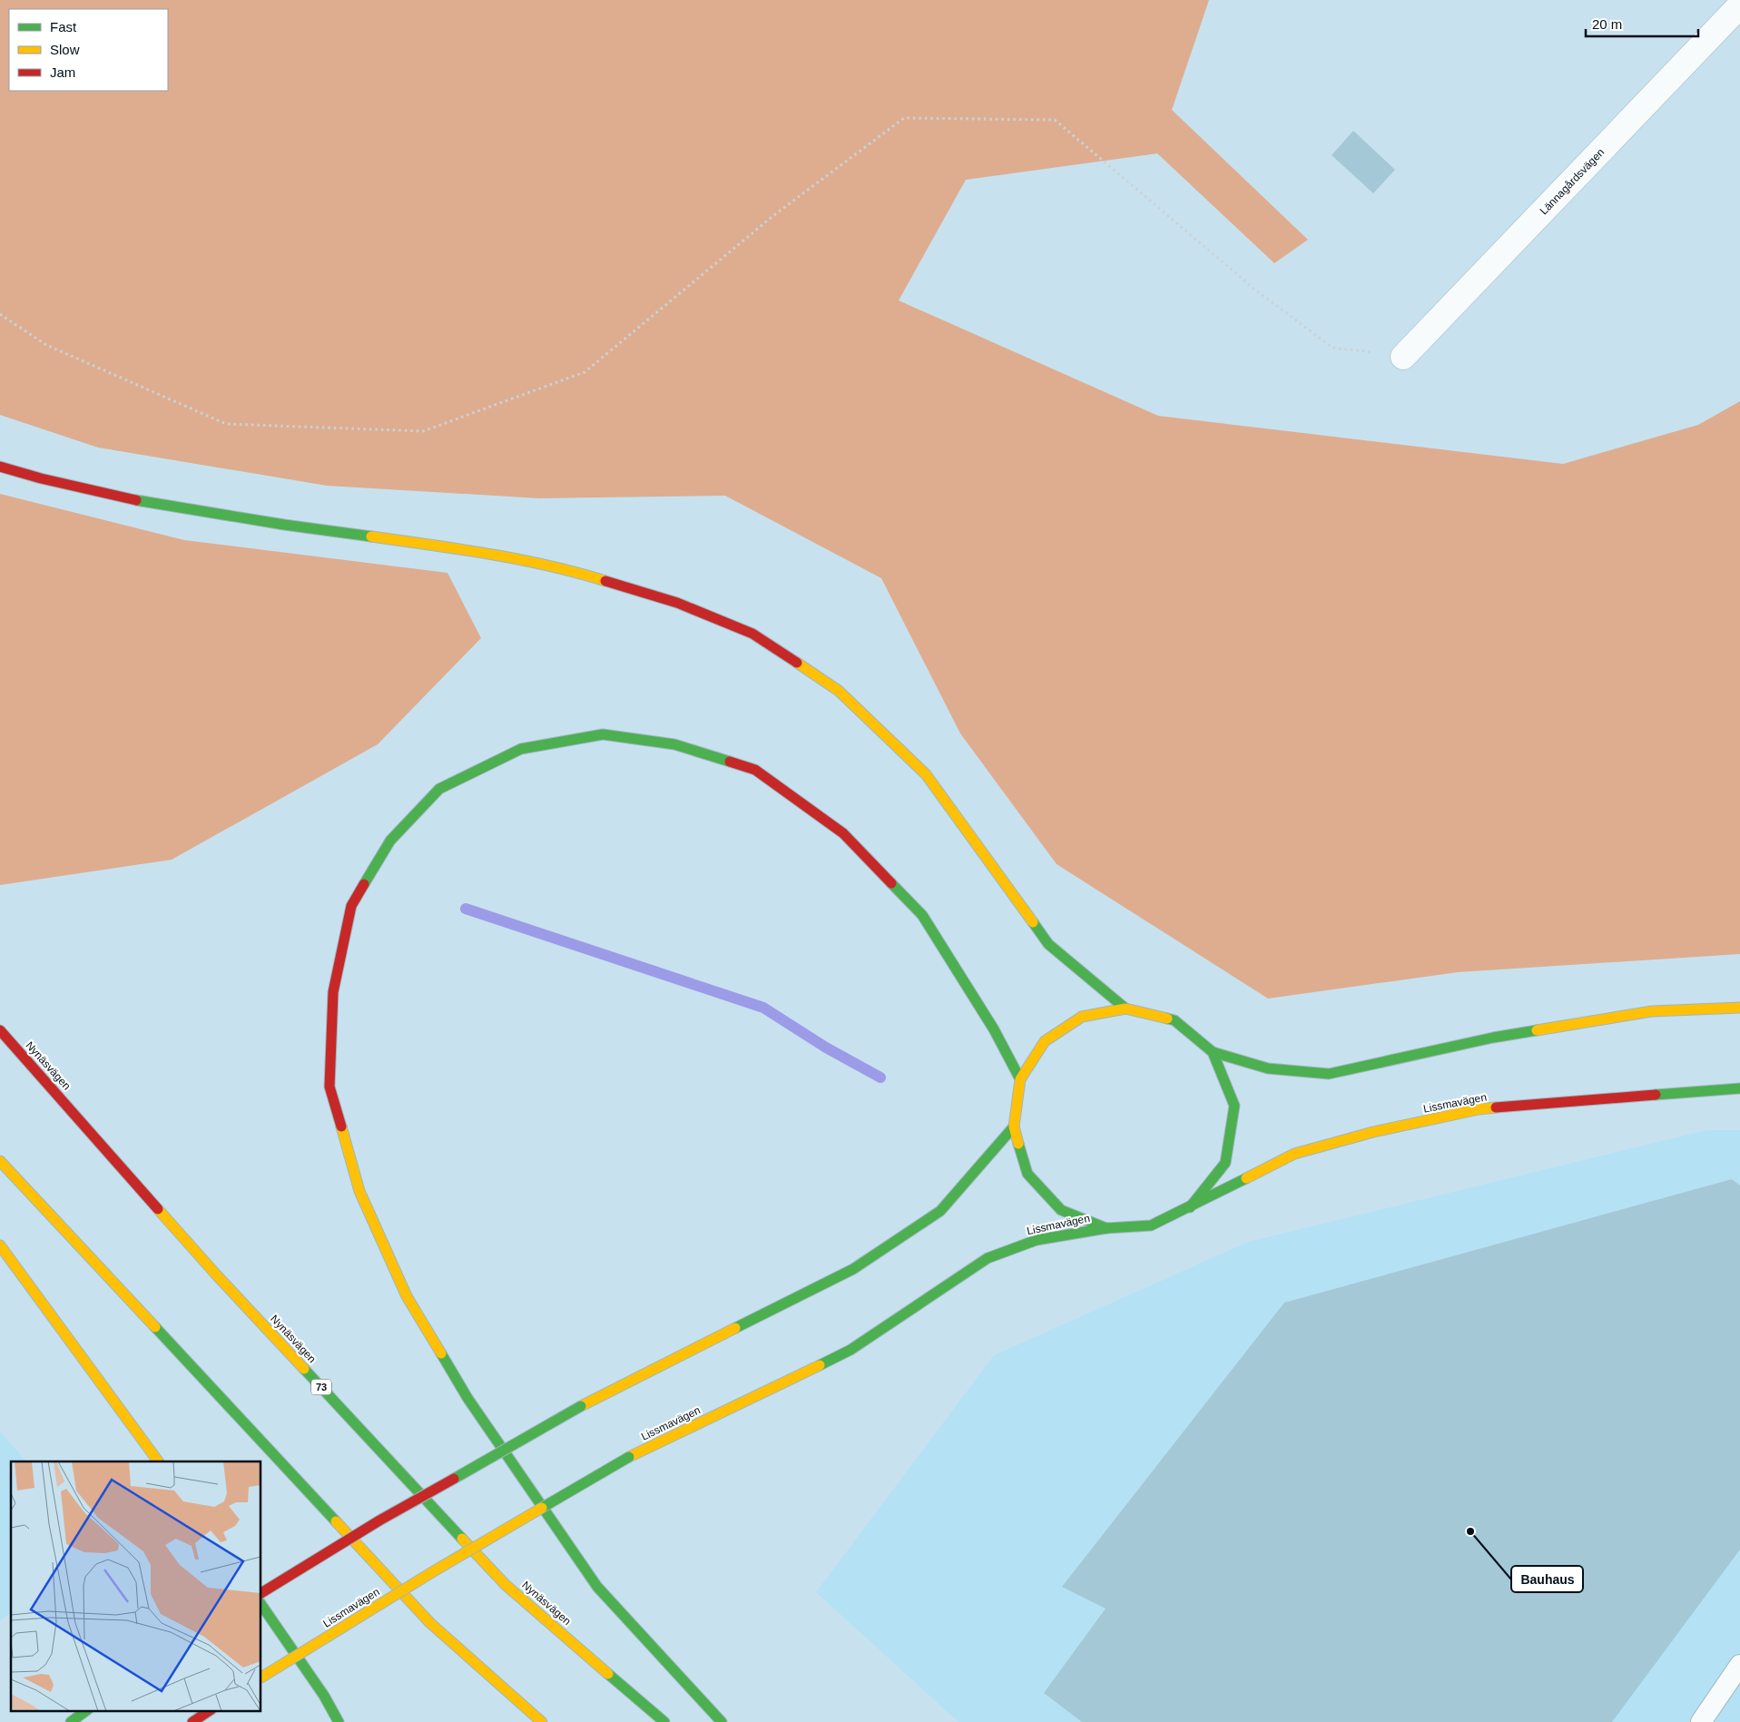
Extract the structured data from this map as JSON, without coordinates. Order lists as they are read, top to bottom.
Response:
{
  "streets": {
    "main road": ["Nynäsvägen", "Lissmavägen", "73"],
    "street": ["Lännagårdsvägen"]
  },
  "places": ["Bauhaus"],
  "legend": ["Fast", "Slow", "Jam"],
  "scale_bar": "20 m"
}
